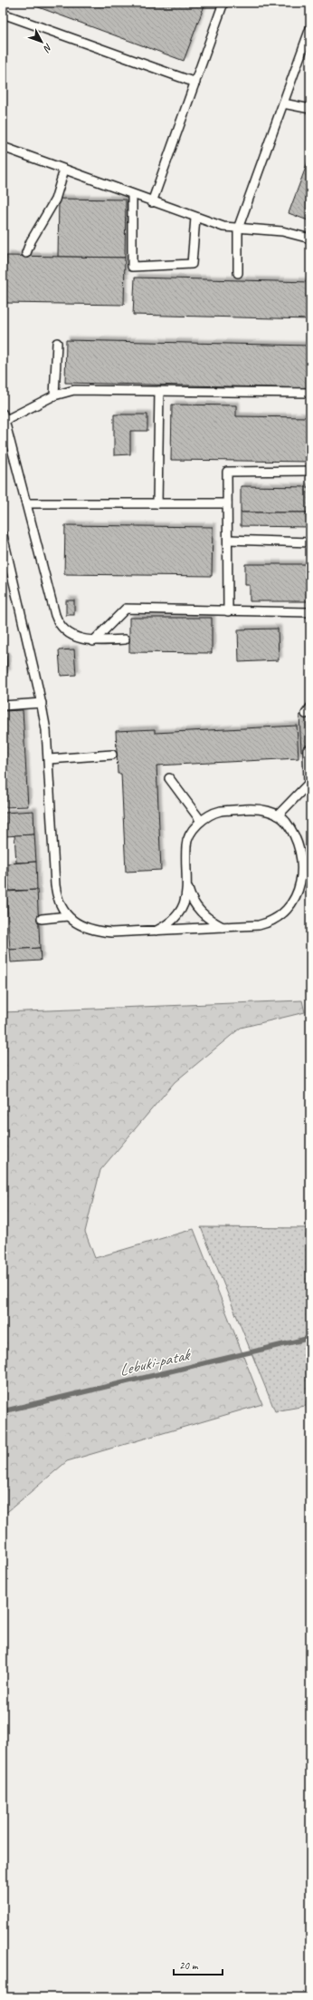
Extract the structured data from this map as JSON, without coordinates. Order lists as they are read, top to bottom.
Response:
{
  "water": ["Lebuki-patak"],
  "scale_bar": "20 m",
  "north": "bottom right"
}
